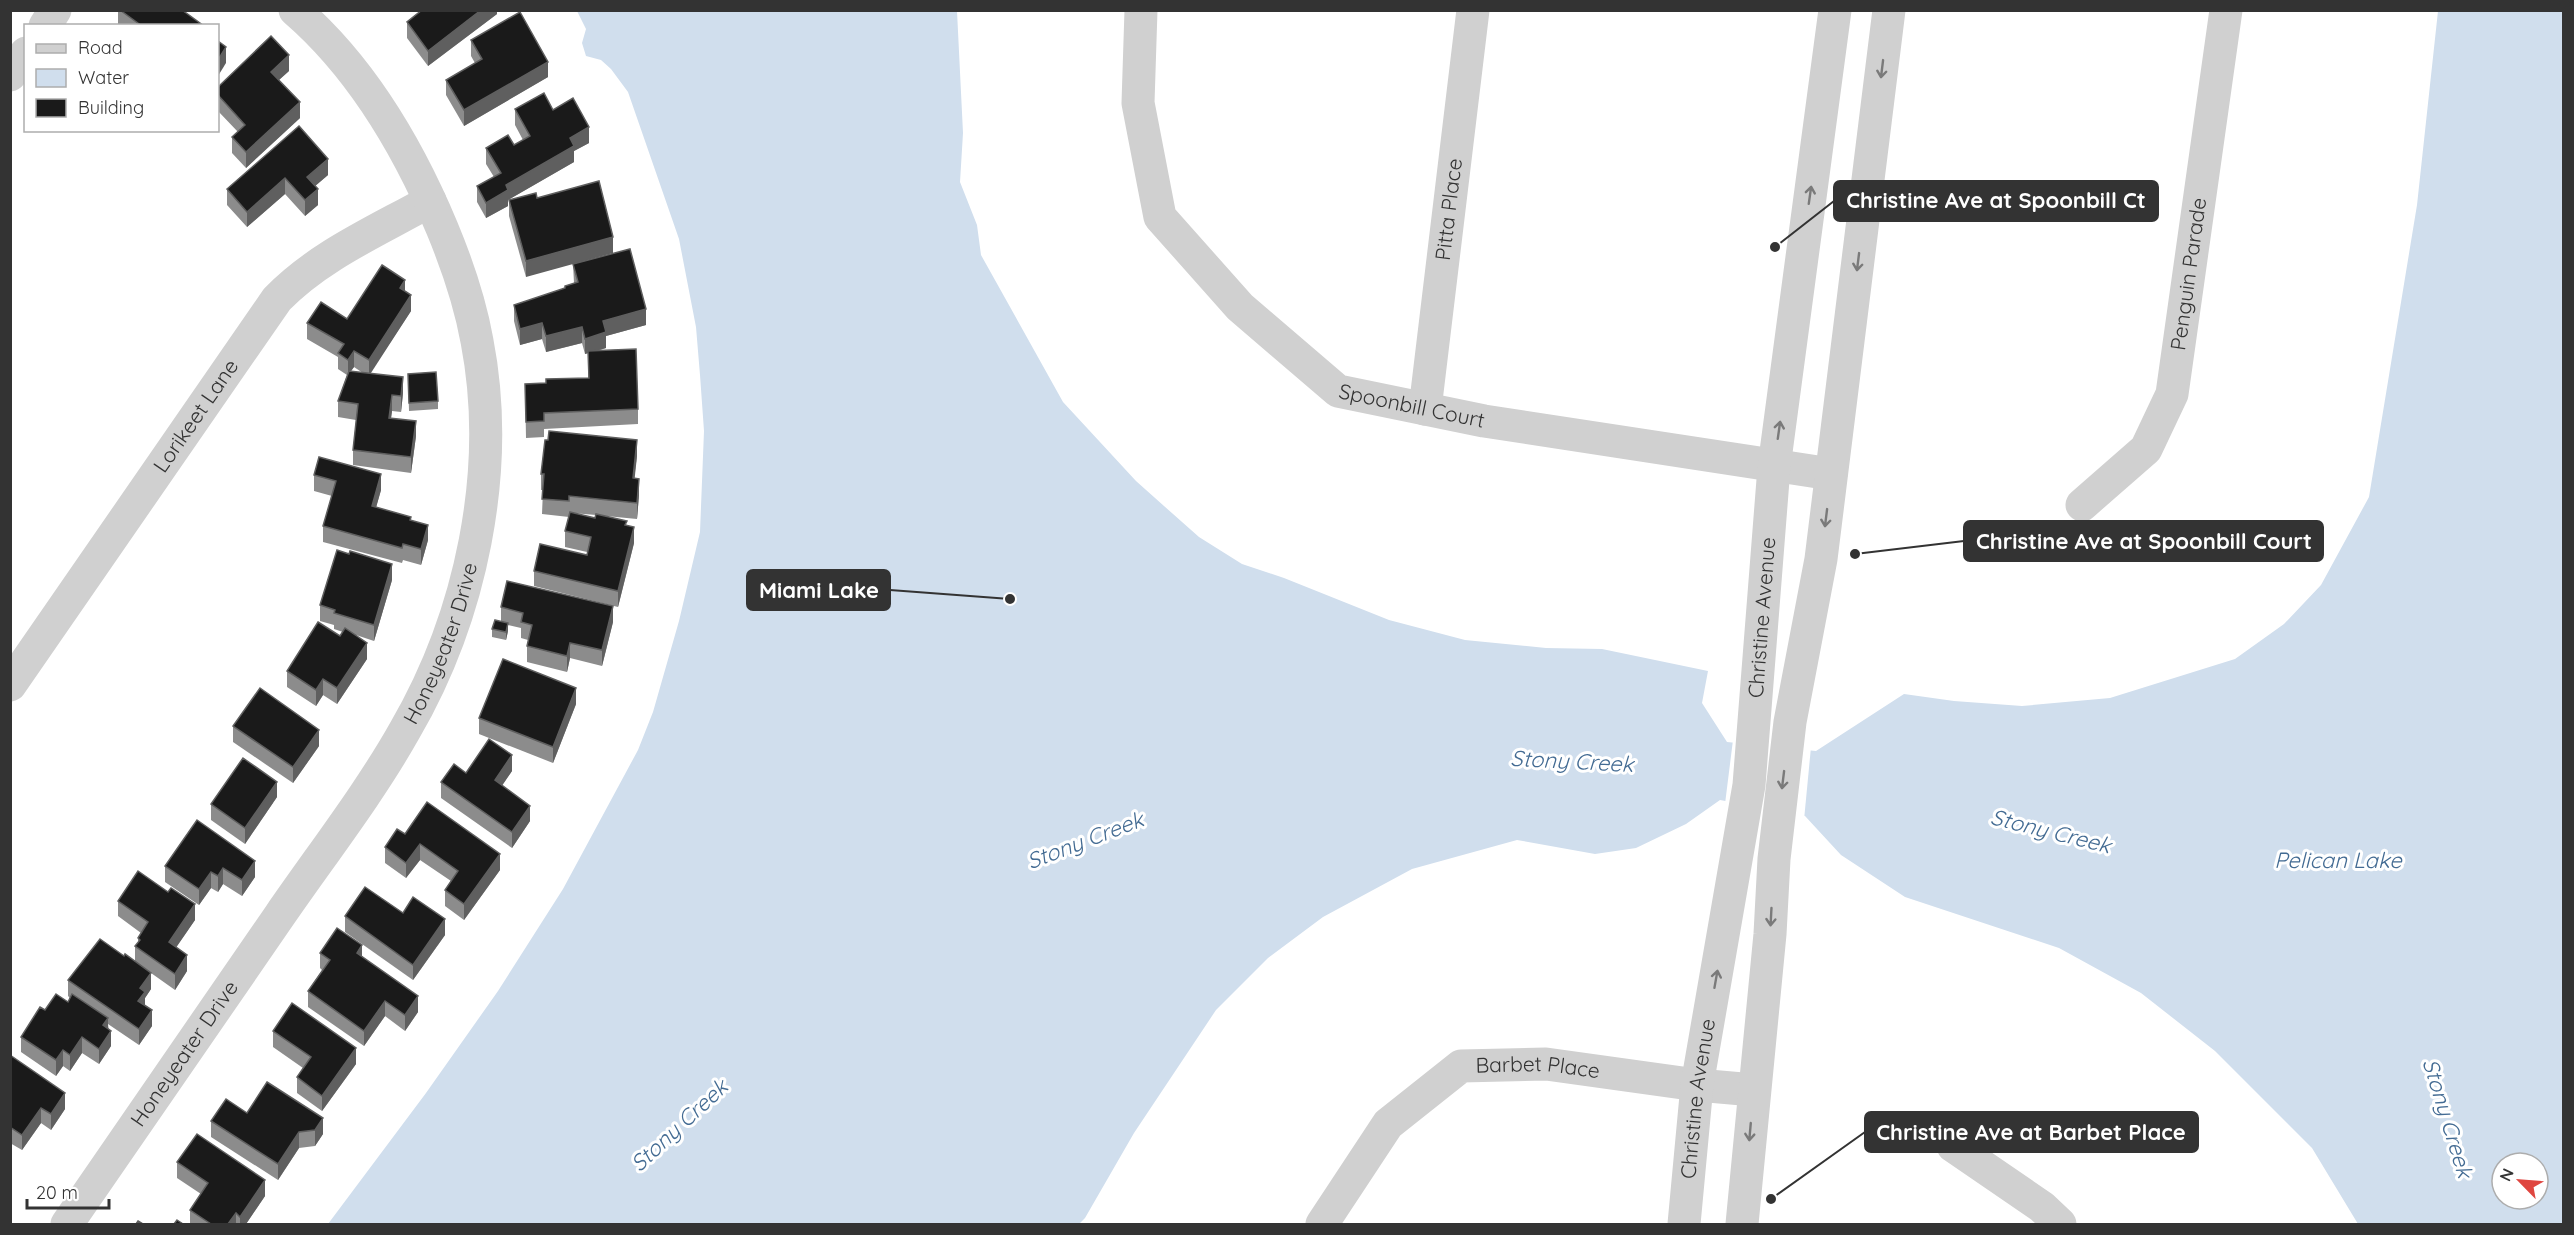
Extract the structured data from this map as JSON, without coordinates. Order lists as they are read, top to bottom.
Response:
{
  "streets": {
    "street": [
      "Pitta Place",
      "Penguin Parade",
      "Spoonbill Court",
      "Lorikeet Lane",
      "Christine Avenue",
      "Honeyeater Drive",
      "Barbet Place"
    ]
  },
  "crossings": [
    ["Pitta Place", "Spoonbill Court"],
    ["Spoonbill Court", "Christine Avenue"],
    ["Lorikeet Lane", "Honeyeater Drive"],
    ["Christine Avenue", "Barbet Place"]
  ],
  "water": ["Stony Creek", "Pelican Lake"],
  "places": [
    "Christine Ave at Spoonbill Ct",
    "Christine Ave at Spoonbill Court",
    "Miami Lake",
    "Christine Ave at Barbet Place"
  ],
  "legend": ["Road", "Water", "Building"],
  "scale_bar": "20 m",
  "north": "top left"
}
